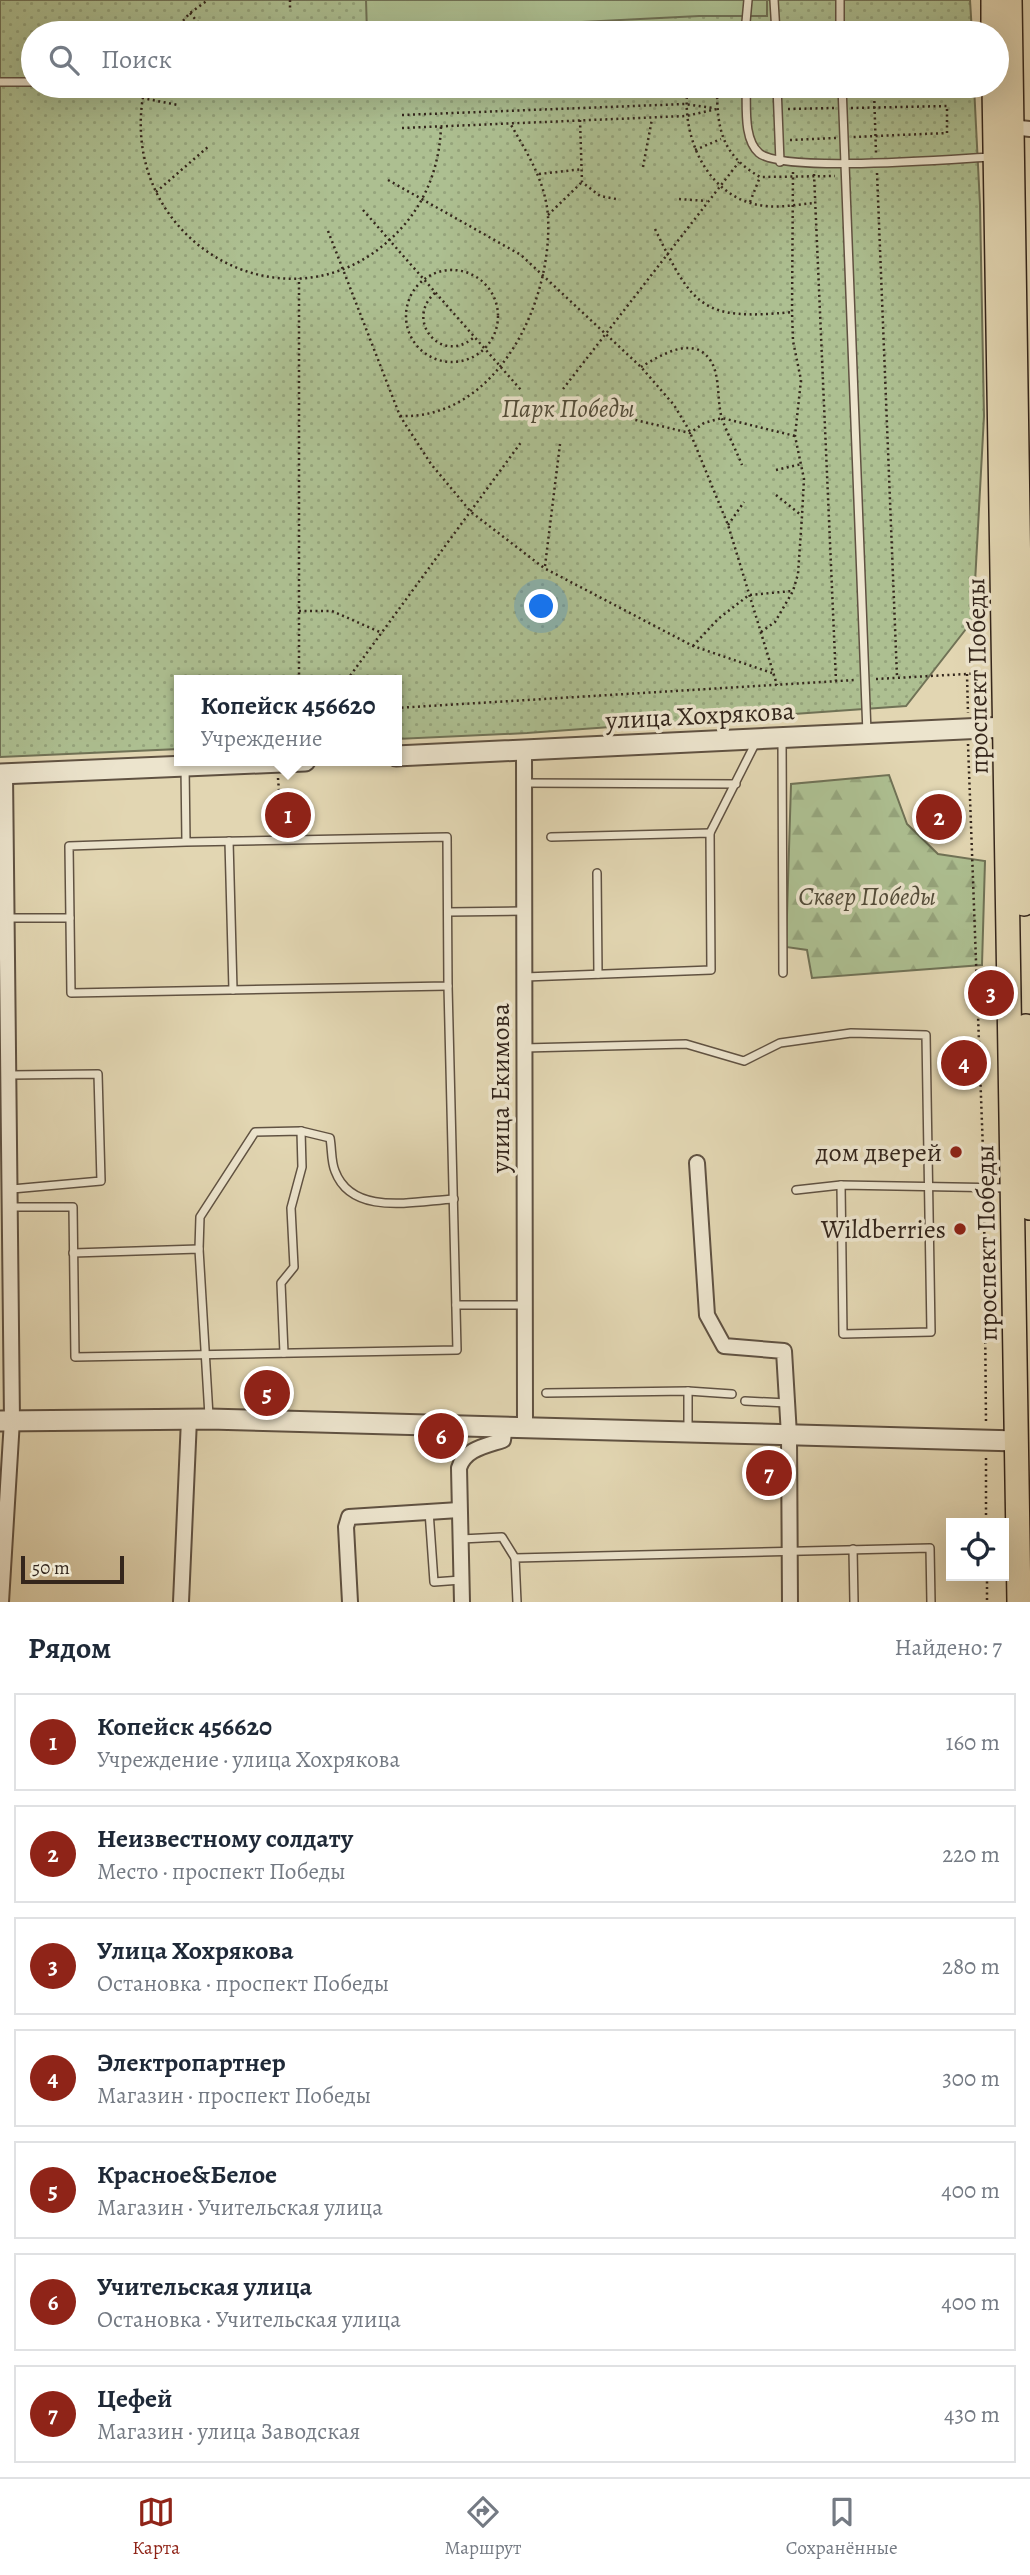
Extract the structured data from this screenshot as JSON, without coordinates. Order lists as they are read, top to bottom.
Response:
{
  "streets": {
    "main road": ["проспект Победы"],
    "street": ["улица Хохрякова", "улица Екимова"]
  },
  "crossings": [
    ["проспект Победы", "улица Хохрякова"],
    ["улица Хохрякова", "улица Екимова"]
  ],
  "parks": ["Парк Победы", "Сквер Победы"],
  "places": ["дом дверей", "Wildberries"],
  "scale_bar": "50 m",
  "page": {
    "search": "Поиск",
    "popup": ["Копейск 456620", "Учреждение"],
    "pins": [
      "1",
      "2",
      "3",
      "4",
      "5",
      "6",
      "7"
    ],
    "scale": "50 m",
    "heading": ["Рядом", "Найдено: 7"],
    "list": [
      {
        "mark": "1",
        "name": "Копейск 456620",
        "note": "Учреждение · улица Хохрякова",
        "value": "160 m"
      },
      {
        "mark": "2",
        "name": "Неизвестному солдату",
        "note": "Место · проспект Победы",
        "value": "220 m"
      },
      {
        "mark": "3",
        "name": "Улица Хохрякова",
        "note": "Остановка · проспект Победы",
        "value": "280 m"
      },
      {
        "mark": "4",
        "name": "Электропартнер",
        "note": "Магазин · проспект Победы",
        "value": "300 m"
      },
      {
        "mark": "5",
        "name": "Красное&Белое",
        "note": "Магазин · Учительская улица",
        "value": "400 m"
      },
      {
        "mark": "6",
        "name": "Учительская улица",
        "note": "Остановка · Учительская улица",
        "value": "400 m"
      },
      {
        "mark": "7",
        "name": "Цефей",
        "note": "Магазин · улица Заводская",
        "value": "430 m"
      }
    ],
    "nav": ["Карта", "Маршрут", "Сохранённые"]
  }
}
